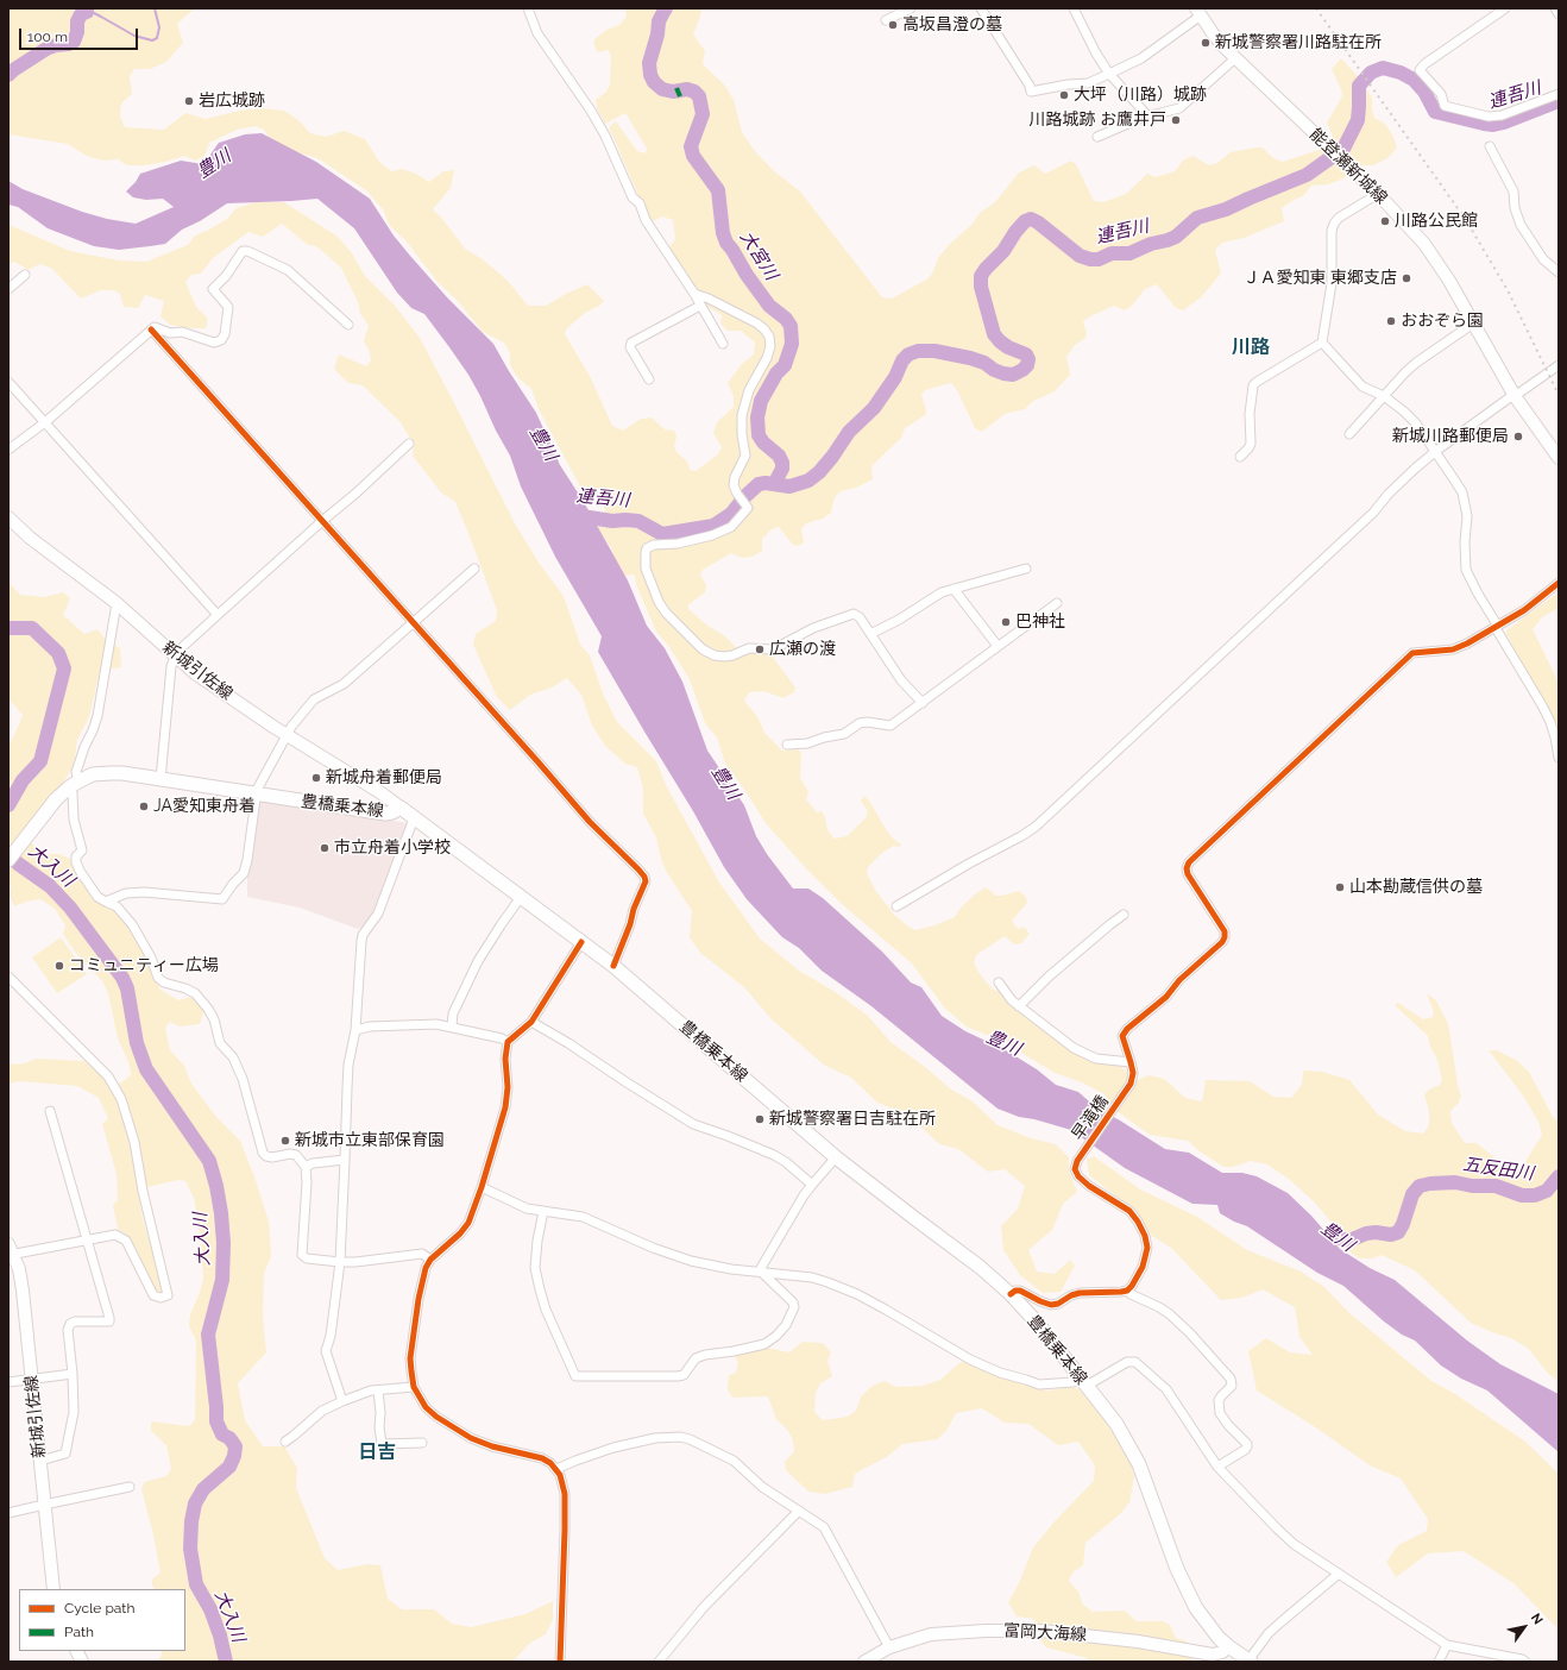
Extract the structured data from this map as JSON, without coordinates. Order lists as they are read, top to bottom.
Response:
{
  "streets": {
    "main road": [
      "能登瀬新城線",
      "新城引佐線",
      "豊橋乗本線",
      "富岡大海線"
    ],
    "street": ["早滝橋"]
  },
  "crossings": [
    ["新城引佐線", "豊橋乗本線"],
    ["豊橋乗本線", "富岡大海線"]
  ],
  "districts": ["川路", "日吉"],
  "water": [
    "連吾川",
    "豊川",
    "大宮川",
    "大入川",
    "五反田川"
  ],
  "places": [
    "高坂昌澄の墓",
    "新城警察署川路駐在所",
    "大坪（川路）城跡",
    "岩広城跡",
    "川路城跡 お鷹井戸",
    "川路公民館",
    "ＪＡ愛知東 東郷支店",
    "おおぞら園",
    "新城川路郵便局",
    "巴神社",
    "広瀬の渡",
    "新城舟着郵便局",
    "JA愛知東舟着",
    "市立舟着小学校",
    "山本勘蔵信供の墓",
    "コミュニティー広場",
    "新城警察署日吉駐在所",
    "新城市立東部保育園"
  ],
  "legend": ["Cycle path", "Path"],
  "scale_bar": "100 m",
  "north": "top right"
}
